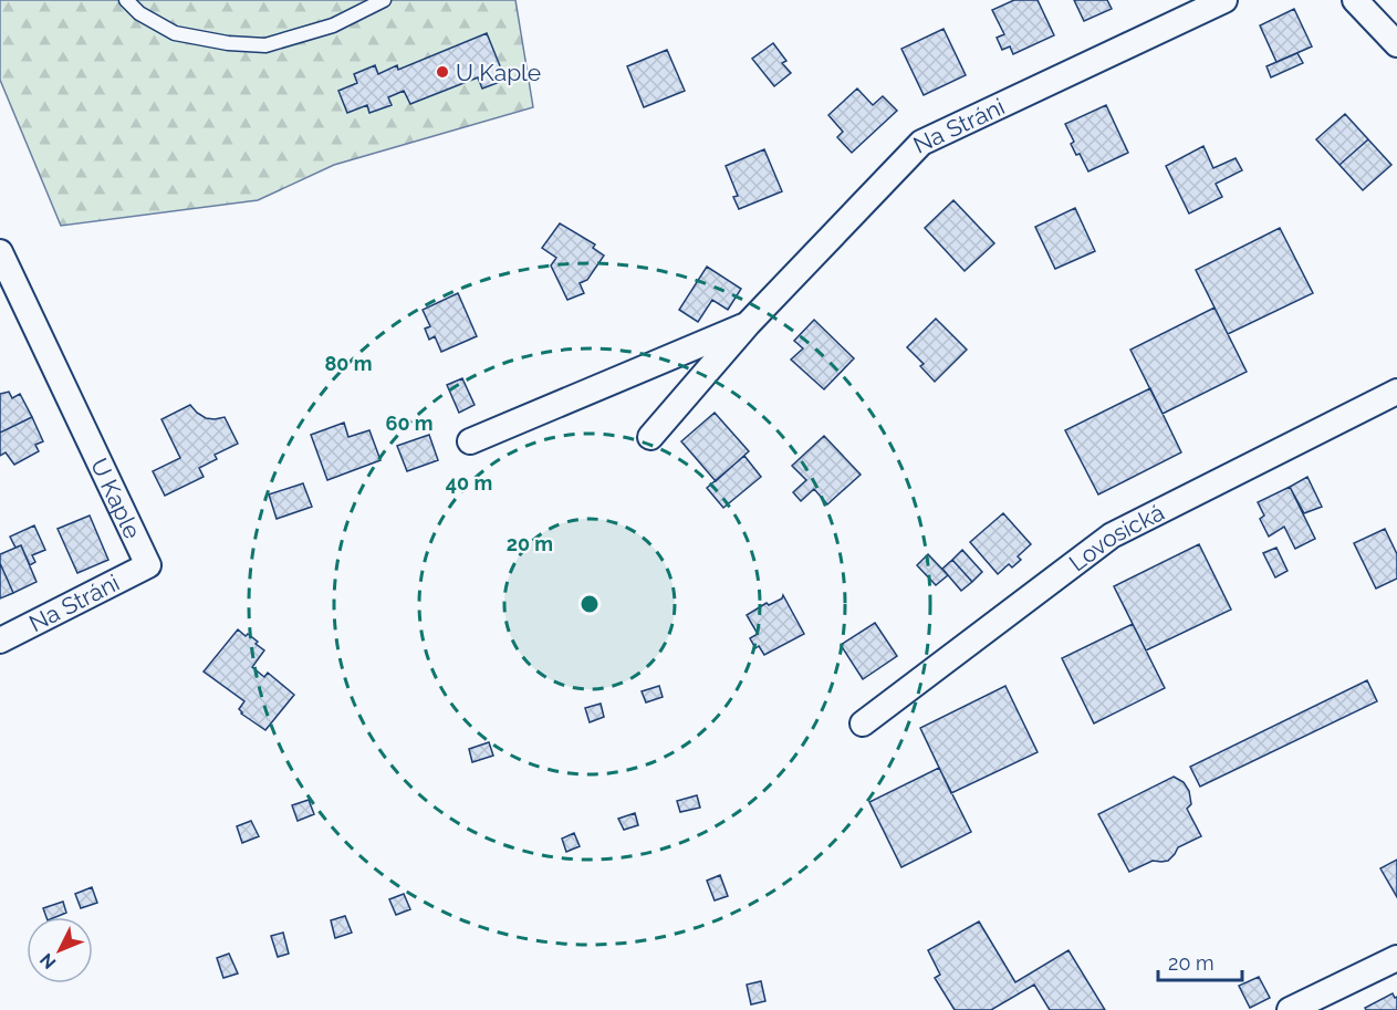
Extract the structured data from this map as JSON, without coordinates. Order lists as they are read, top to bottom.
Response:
{
  "streets": {
    "street": ["Na Stráni", "U Kaple", "Lovosická"]
  },
  "crossings": [
    ["Na Stráni", "U Kaple"]
  ],
  "places": ["U Kaple"],
  "scale_bar": "20 m",
  "north": "bottom left",
  "rings": [
    "80 m",
    "60 m",
    "40 m",
    "20 m"
  ]
}
